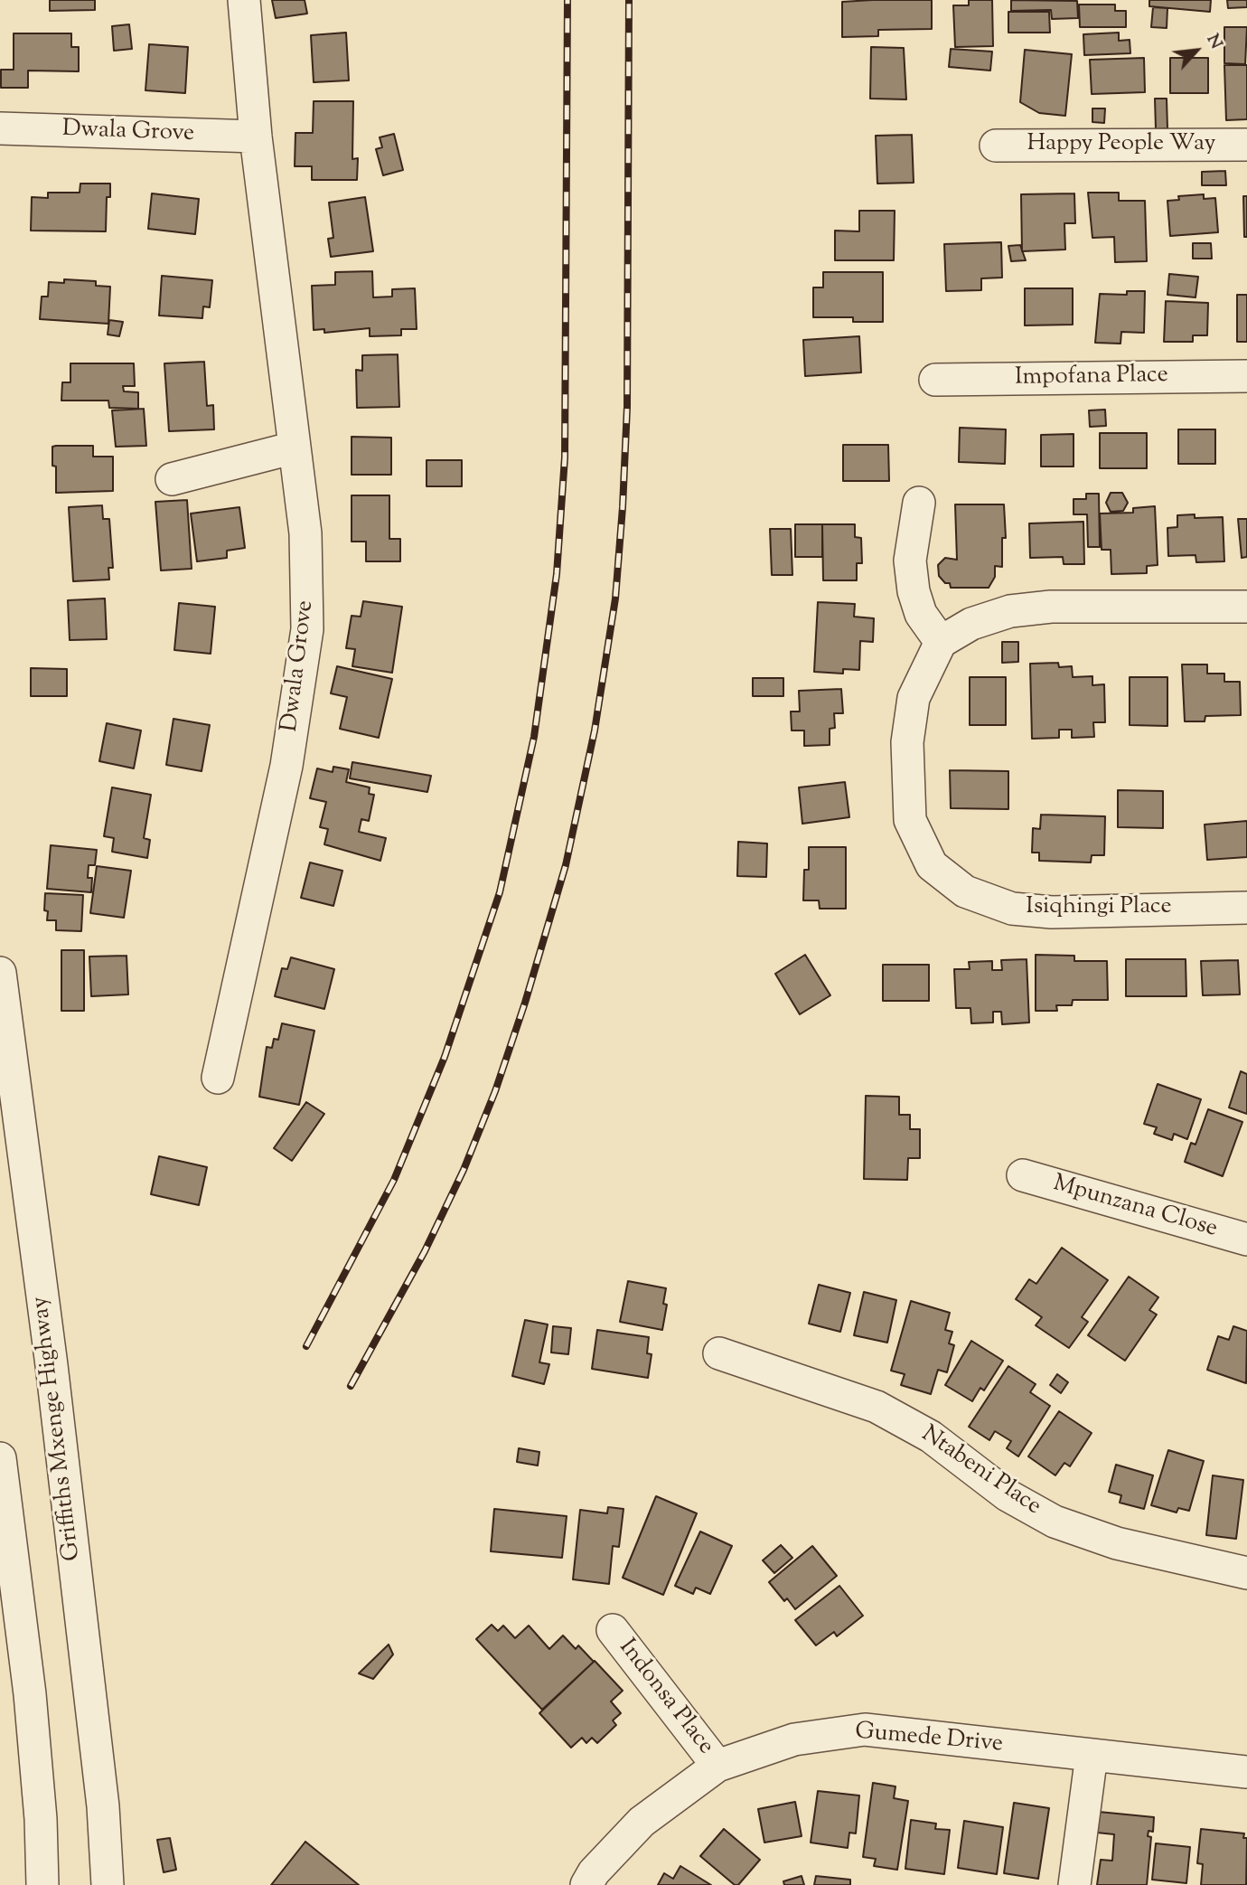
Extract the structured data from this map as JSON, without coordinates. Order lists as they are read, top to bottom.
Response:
{
  "streets": {
    "street": [
      "Dwala Grove",
      "Happy People Way",
      "Impofana Place",
      "Isiqhingi Place",
      "Mpunzana Close",
      "Griffiths Mxenge Highway",
      "Ntabeni Place",
      "Indonsa Place",
      "Gumede Drive"
    ]
  },
  "crossings": [
    ["Indonsa Place", "Gumede Drive"]
  ],
  "north": "top right"
}
